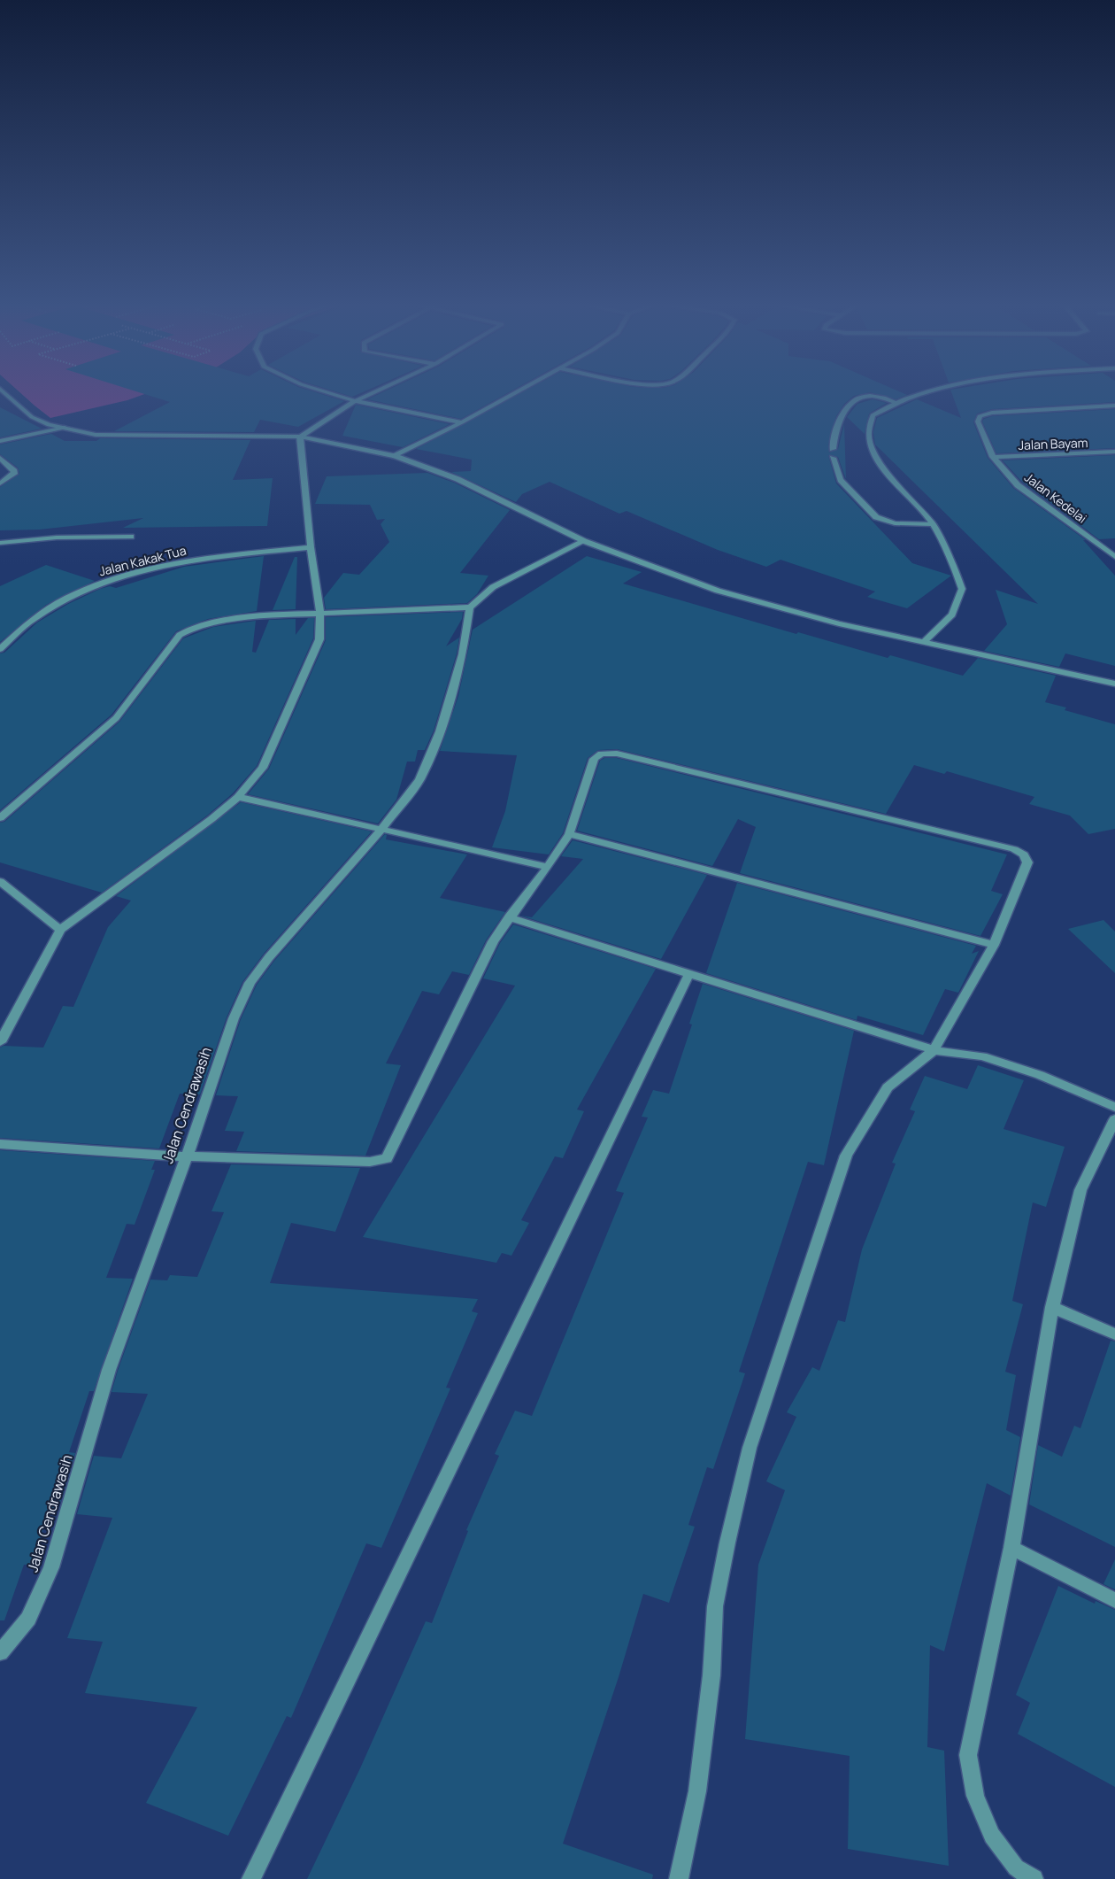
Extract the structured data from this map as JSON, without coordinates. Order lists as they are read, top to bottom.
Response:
{
  "streets": {
    "street": [
      "Jalan Bayam",
      "Jalan Kedelai",
      "Jalan Kakak Tua",
      "Jalan Cendrawasih"
    ]
  },
  "crossings": [
    ["Jalan Bayam", "Jalan Kedelai"]
  ]
}
